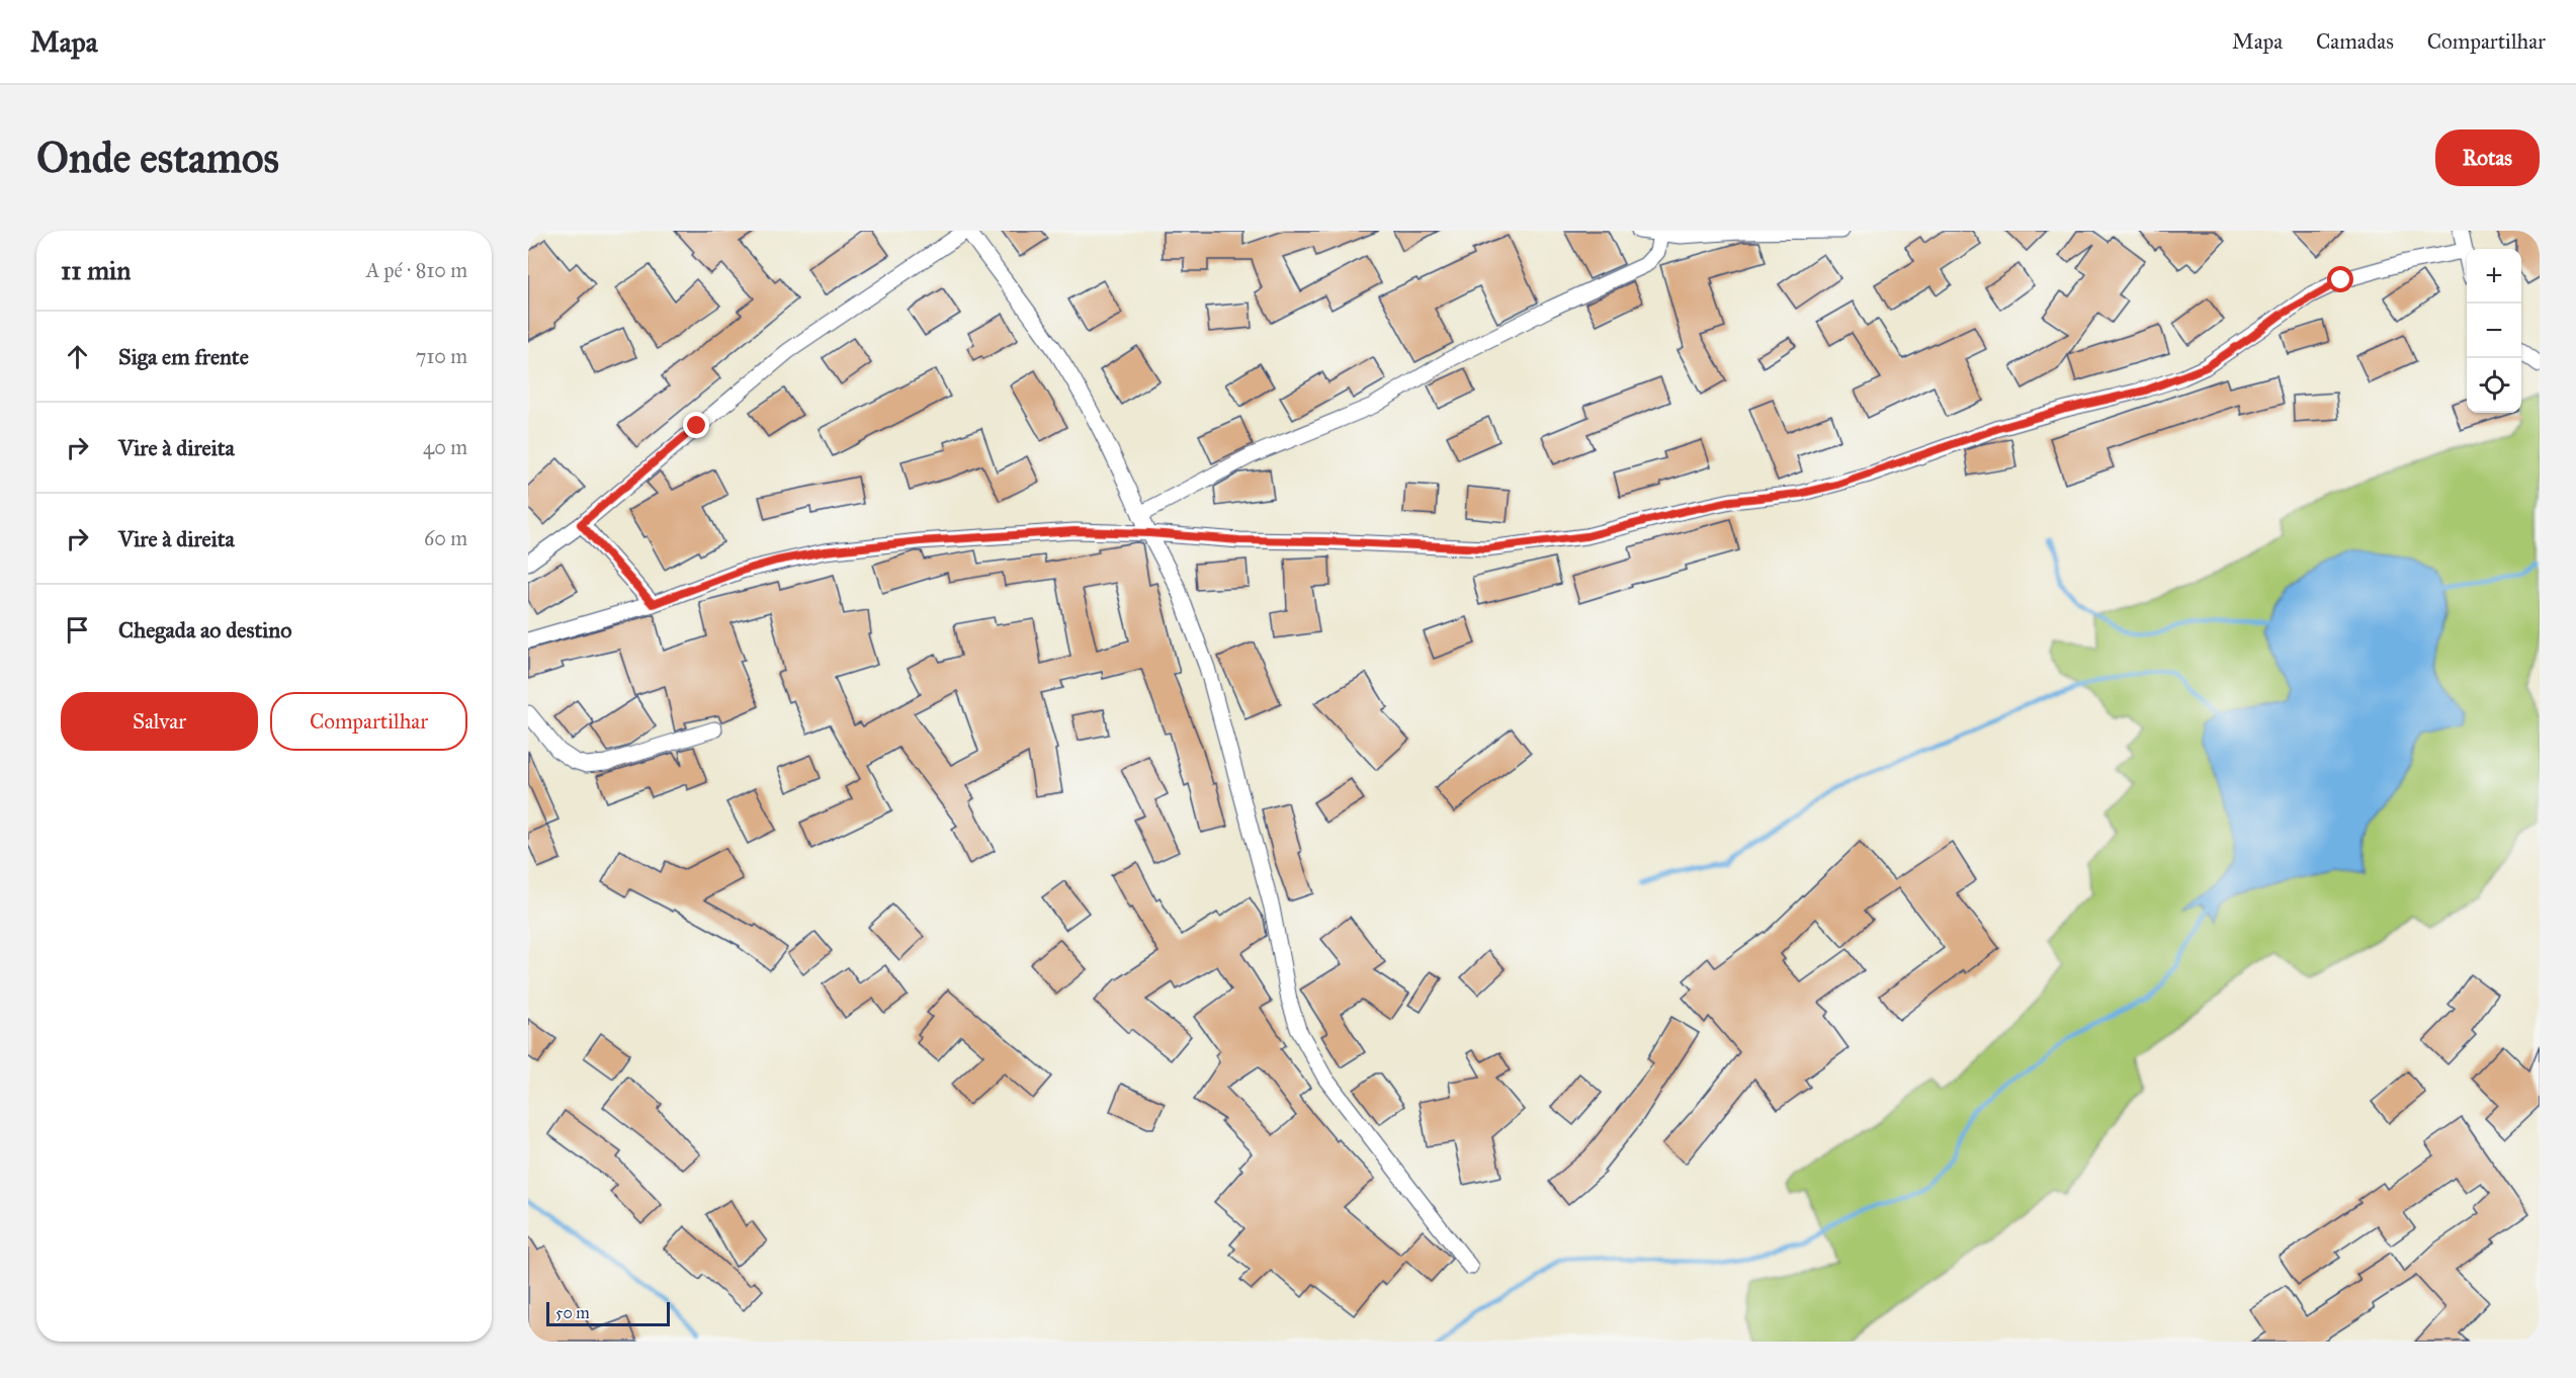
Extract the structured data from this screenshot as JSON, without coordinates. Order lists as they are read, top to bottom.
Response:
{
  "scale_bar": "50 m",
  "page": {
    "header": "Mapa",
    "nav": ["Mapa", "Camadas", "Compartilhar"],
    "buttons": [
      "Rotas",
      ["Salvar", "Compartilhar"]
    ],
    "title": "Onde estamos",
    "heading": ["11 min", "A pé · 810 m"],
    "map_buttons": ["+", "−"],
    "list": [
      ["Siga em frente", "710 m"],
      ["Vire à direita", "40 m"],
      ["Vire à direita", "60 m"],
      "Chegada ao destino"
    ],
    "scale": "50 m"
  }
}
